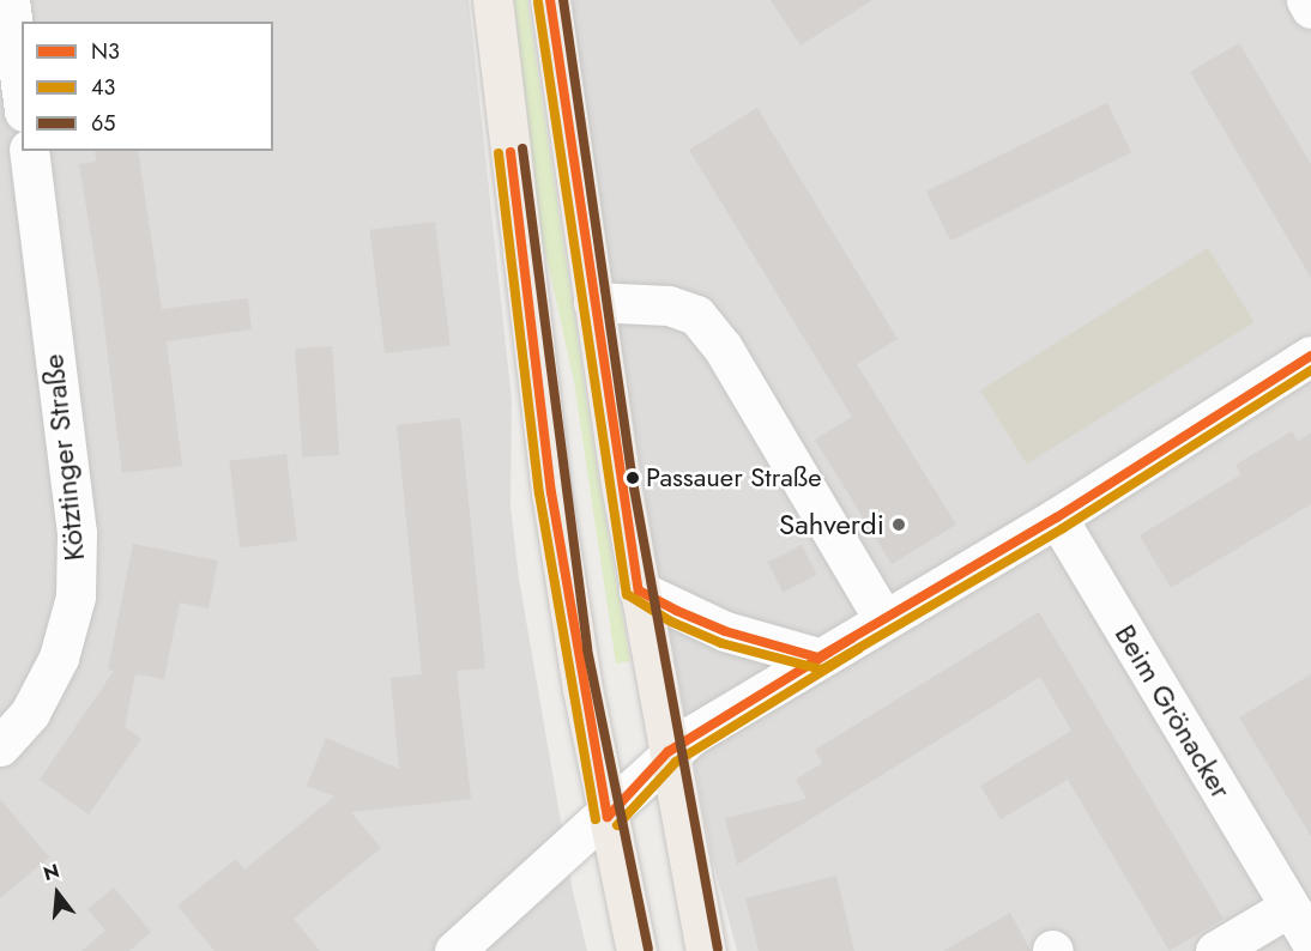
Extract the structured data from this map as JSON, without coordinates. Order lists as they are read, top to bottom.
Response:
{
  "streets": {
    "street": ["Kötztinger Straße", "Beim Grönacker"]
  },
  "places": ["Passauer Straße", "Sahverdi"],
  "lines": ["transit line N3", "transit line 65", "transit line 43"],
  "legend": ["N3", "43", "65"],
  "north": "top"
}
